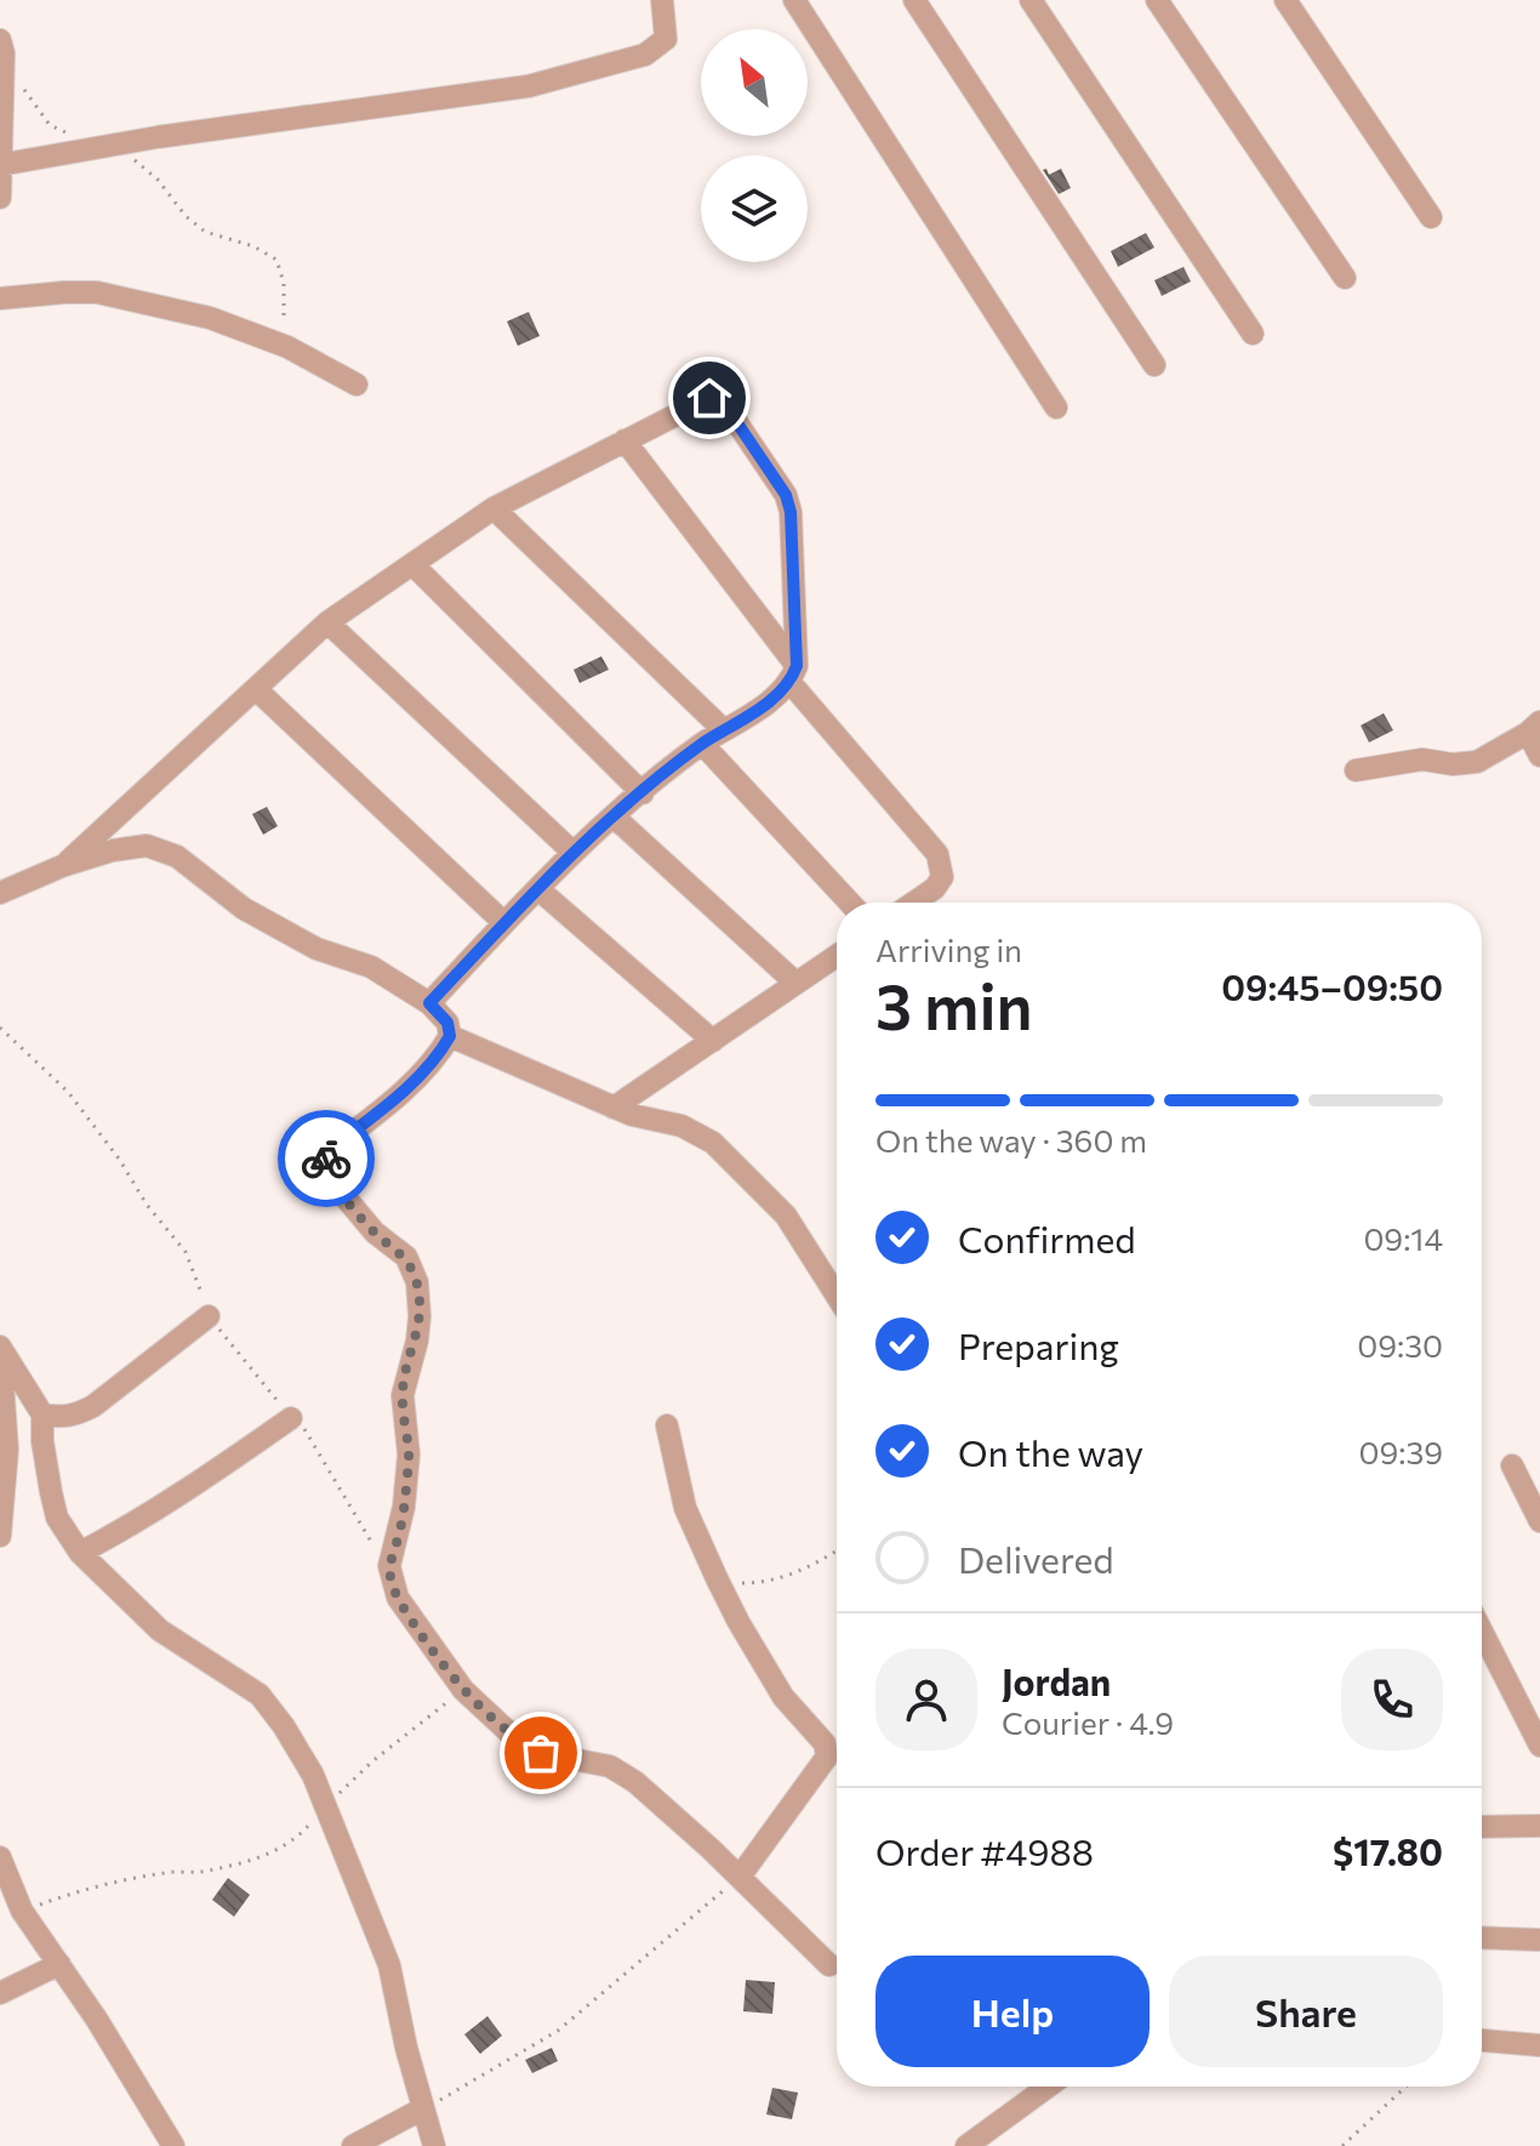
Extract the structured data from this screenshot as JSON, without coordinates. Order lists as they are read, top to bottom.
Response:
{
  "north": "top left",
  "page": {
    "heading": ["3 min", "Arriving in", "09:45–09:50"],
    "panel": [
      "Jordan",
      "Courier · 4.9",
      "Order #4988",
      "$17.80"
    ],
    "bar": "On the way · 360 m",
    "list": [
      ["Confirmed", "09:14"],
      ["Preparing", "09:30"],
      ["On the way", "09:39"],
      "Delivered"
    ],
    "buttons": ["Help", "Share"]
  }
}
